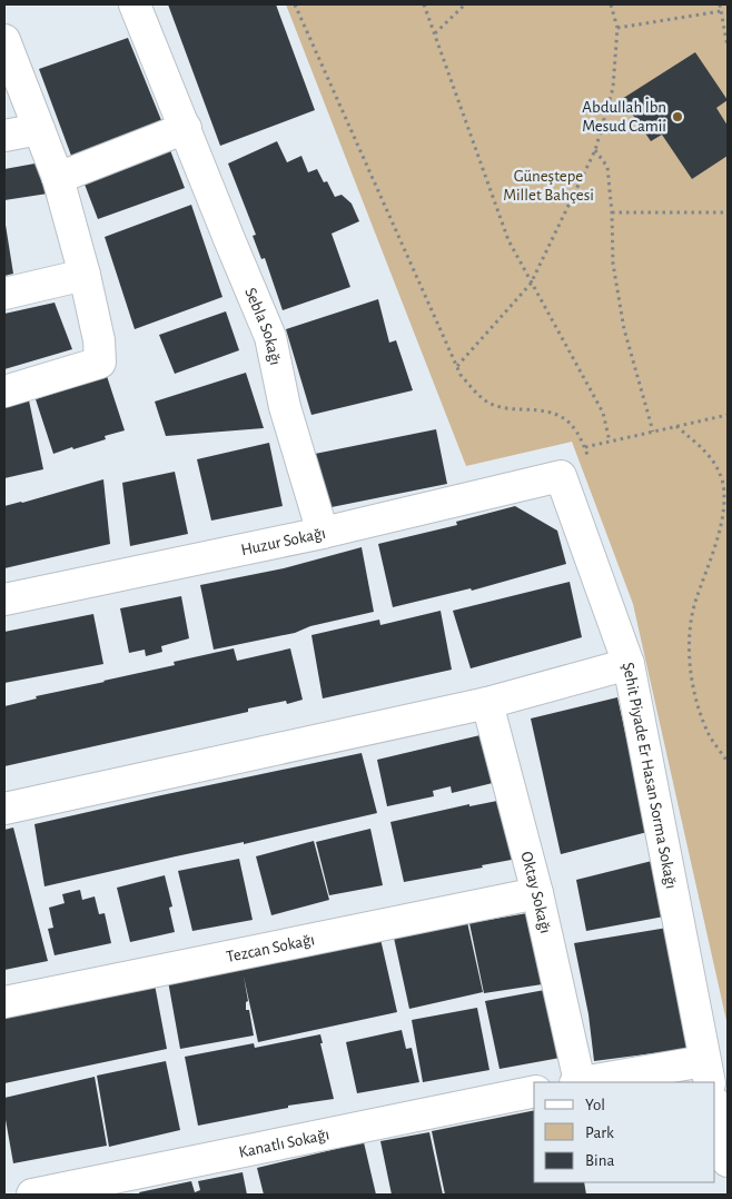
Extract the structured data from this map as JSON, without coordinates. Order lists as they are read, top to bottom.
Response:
{
  "streets": {
    "street": [
      "Sebla Sokağı",
      "Huzur Sokağı",
      "Şehit Piyade Er Hasan Sorma Sokağı",
      "Oktay Sokağı",
      "Tezcan Sokağı",
      "Kanatlı Sokağı"
    ]
  },
  "crossings": [
    ["Sebla Sokağı", "Huzur Sokağı"],
    ["Huzur Sokağı", "Şehit Piyade Er Hasan Sorma Sokağı"],
    ["Oktay Sokağı", "Tezcan Sokağı"]
  ],
  "parks": ["Güneştepe Millet Bahçesi"],
  "places": ["Abdullah İbn Mesud Camii"],
  "legend": ["Yol", "Park", "Bina"]
}
